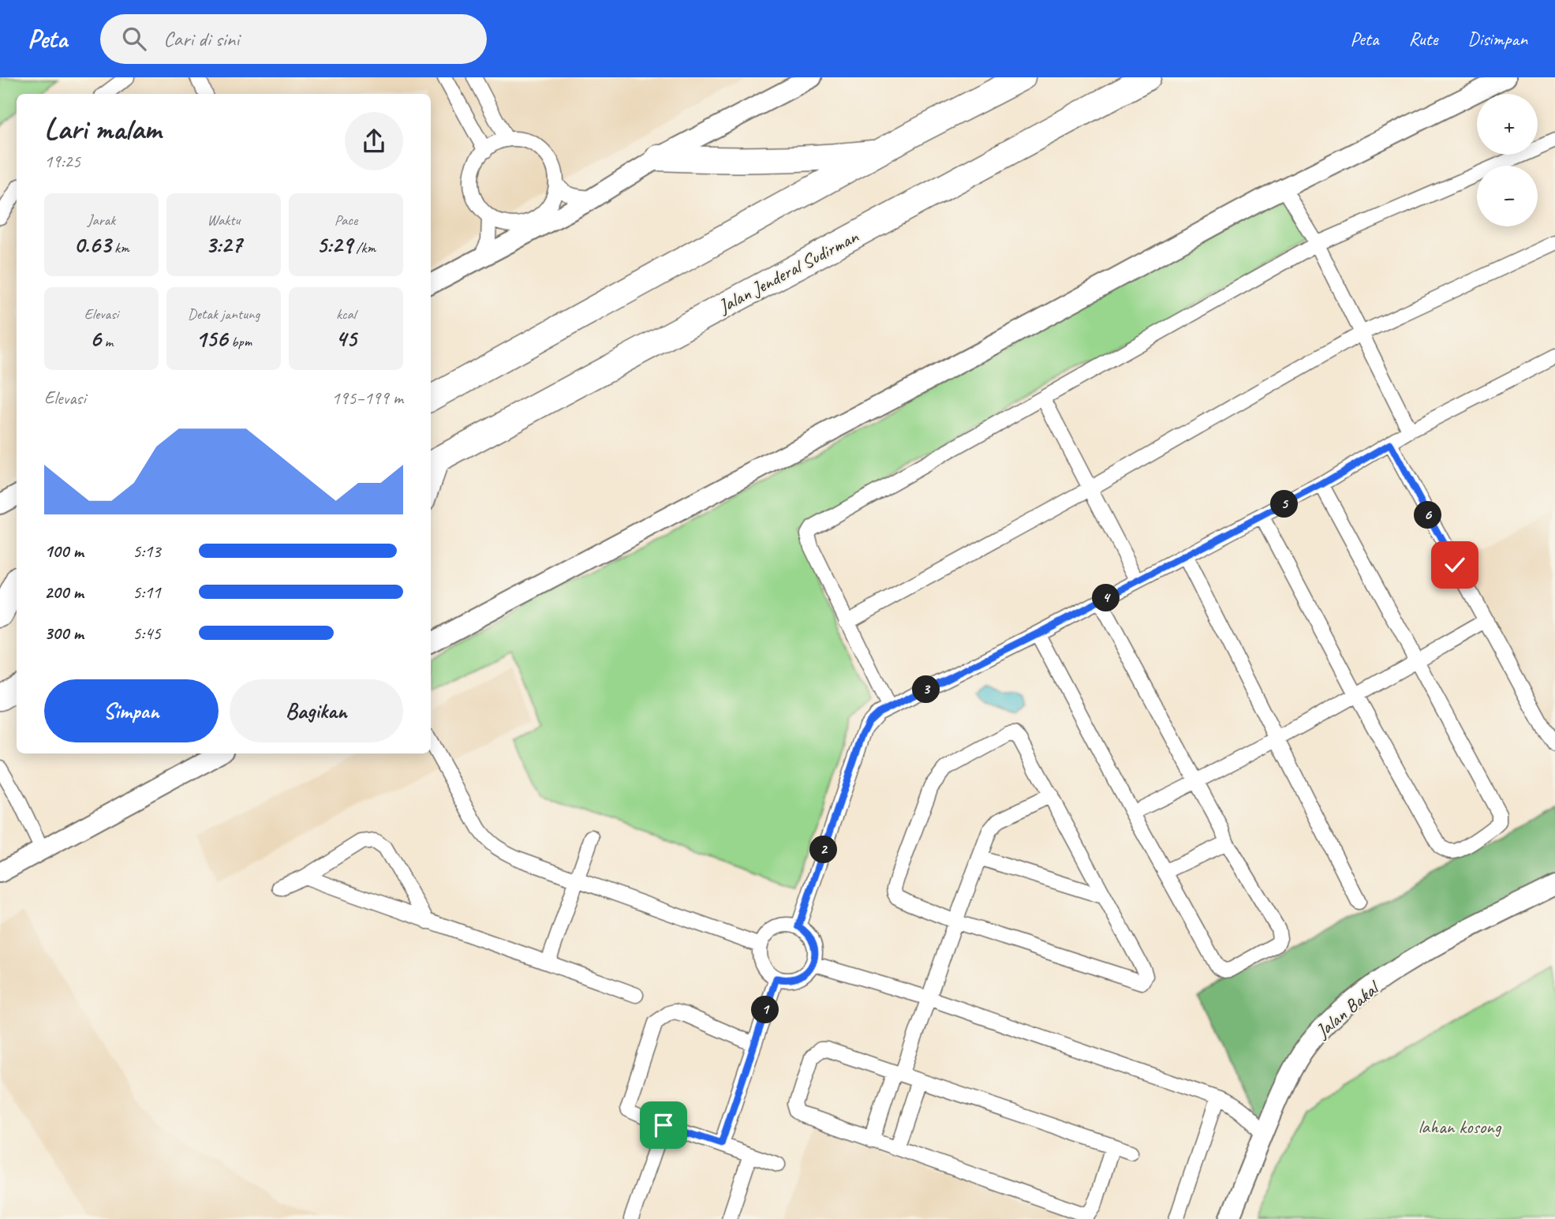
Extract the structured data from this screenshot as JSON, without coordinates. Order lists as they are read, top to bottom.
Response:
{
  "streets": {
    "highway": ["Jalan Jenderal Sudirman"],
    "street": ["Jalan Bakal"]
  },
  "parks": ["lahan kosong"],
  "page": {
    "header": "Peta",
    "search": "Cari di sini",
    "nav": ["Peta", "Rute", "Disimpan"],
    "map_buttons": ["+", "−"],
    "heading": ["Lari malam", "19:25"],
    "stats": [
      ["Jarak", "0.63 km"],
      ["Waktu", "3:27"],
      ["Pace", "5:29 /km"],
      ["Elevasi", "6 m"],
      ["Detak jantung", "156 bpm"],
      ["kcal", "45"]
    ],
    "chart": ["Elevasi", "195–199 m"],
    "pins": [
      "5",
      "6",
      "4",
      "3",
      "2",
      "1"
    ],
    "list": [
      {
        "name": "100 m",
        "note": "5:13"
      },
      {
        "name": "200 m",
        "note": "5:11"
      },
      {
        "name": "300 m",
        "note": "5:45"
      }
    ],
    "buttons": ["Simpan", "Bagikan"]
  }
}
